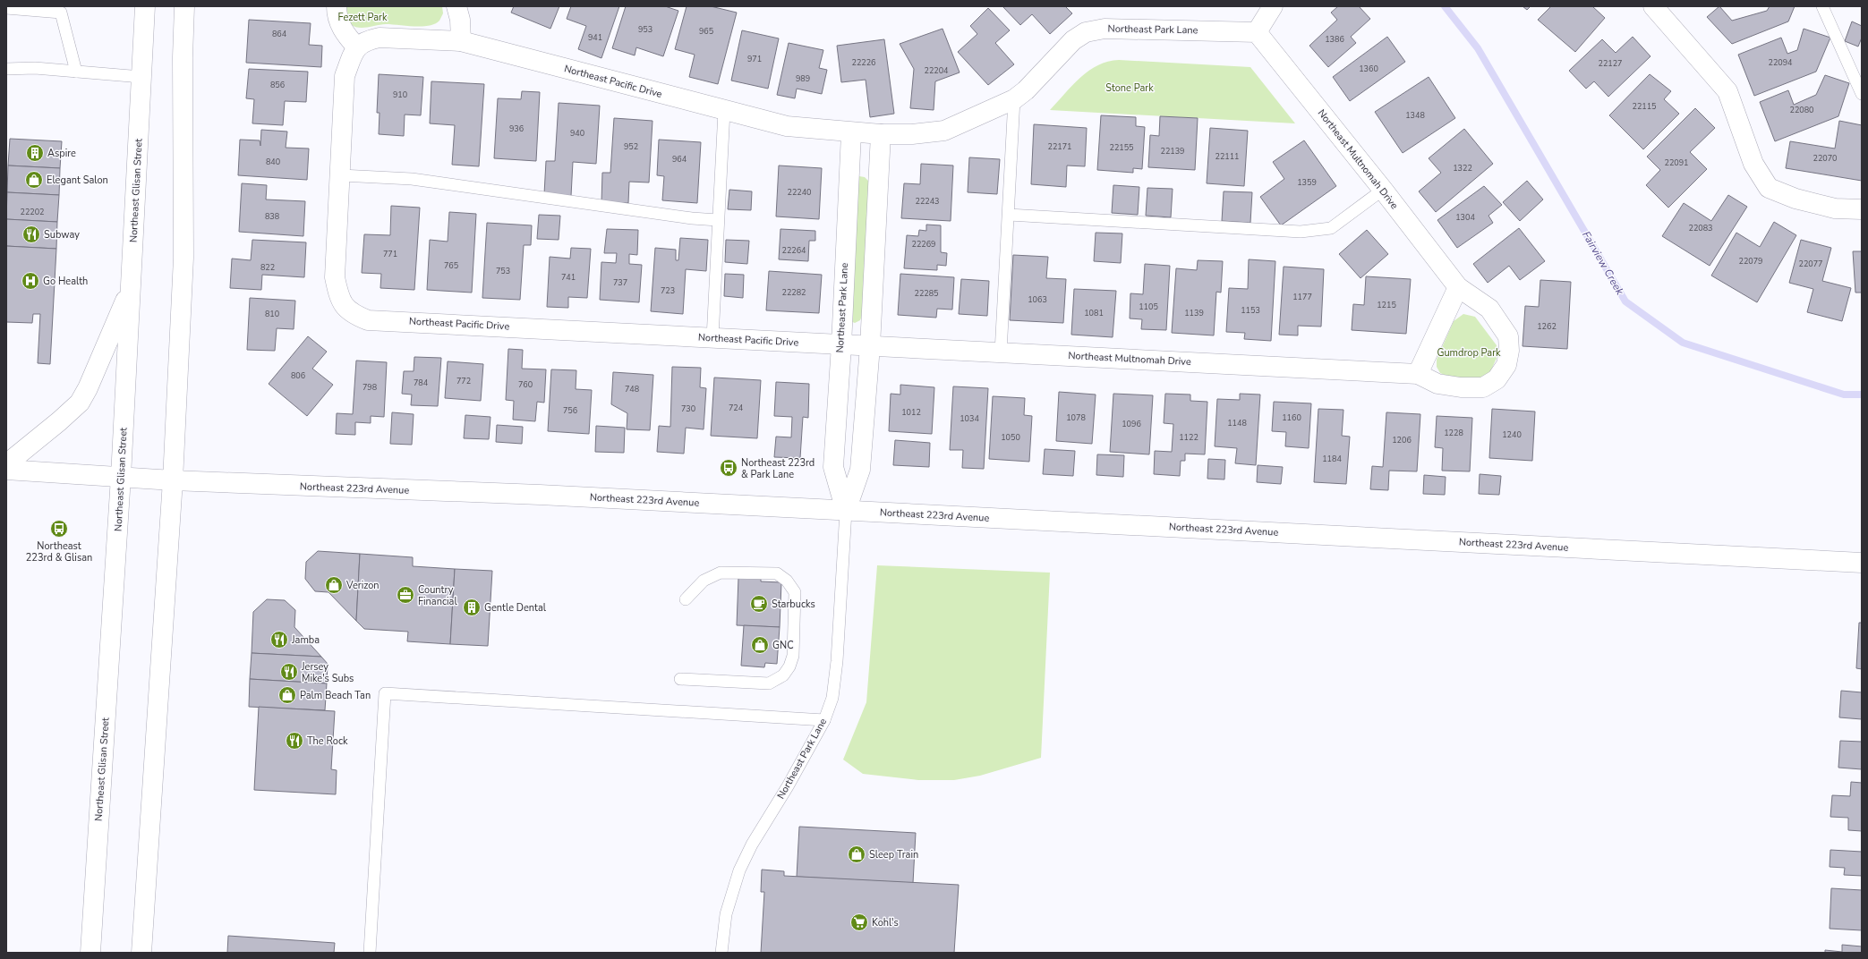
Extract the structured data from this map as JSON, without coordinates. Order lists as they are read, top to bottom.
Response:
{
  "streets": {
    "street": [
      "Northeast Park Lane",
      "Northeast Pacific Drive",
      "Northeast Multnomah Drive",
      "Northeast Glisan Street",
      "Northeast 223rd Avenue"
    ]
  },
  "crossings": [
    ["Northeast Park Lane", "Northeast Pacific Drive"],
    ["Northeast Park Lane", "Northeast Multnomah Drive"],
    ["Northeast Park Lane", "Northeast 223rd Avenue"],
    ["Northeast Pacific Drive", "Northeast Multnomah Drive"],
    ["Northeast Glisan Street", "Northeast 223rd Avenue"]
  ],
  "water": ["Fairview Creek"],
  "parks": ["Fezett Park", "Stone Park", "Gumdrop Park"],
  "places": {
    "building": ["Aspire", "Gentle Dental"],
    "shop": [
      "Elegant Salon",
      "Verizon",
      "GNC",
      "Palm Beach Tan",
      "Sleep Train"
    ],
    "restaurant": [
      "Subway",
      "Jamba",
      "Jersey Mike's Subs",
      "The Rock"
    ],
    "hospital": ["Go Health"],
    "bus stop": ["Northeast 223rd & Park Lane", "Northeast 223rd & Glisan"],
    "office": ["Country Financial"],
    "cafe": ["Starbucks"],
    "supermarket": ["Kohl's"]
  },
  "house_numbers": [
    "953",
    "965",
    "864",
    "941",
    "1386",
    "971",
    "22226",
    "22094",
    "22127",
    "1360",
    "22204",
    "989",
    "856",
    "910",
    "22115",
    "22080",
    "1348",
    "936",
    "940",
    "952",
    "22171",
    "22155",
    "22139",
    "22111",
    "22070",
    "964",
    "840",
    "22091",
    "1322",
    "1359",
    "22240",
    "22243",
    "22202",
    "838",
    "1304",
    "22083",
    "22269",
    "22264",
    "771",
    "22079",
    "22077",
    "765",
    "822",
    "753",
    "741",
    "737",
    "723",
    "22282",
    "22285",
    "1177",
    "1063",
    "1215",
    "1105",
    "1153",
    "1081",
    "1139",
    "810",
    "1262",
    "806",
    "772",
    "784",
    "760",
    "798",
    "748",
    "724",
    "730",
    "756",
    "1012",
    "1078",
    "1160",
    "1034",
    "1148",
    "1096",
    "1228",
    "1240",
    "1050",
    "1122",
    "1206",
    "1184"
  ]
}
